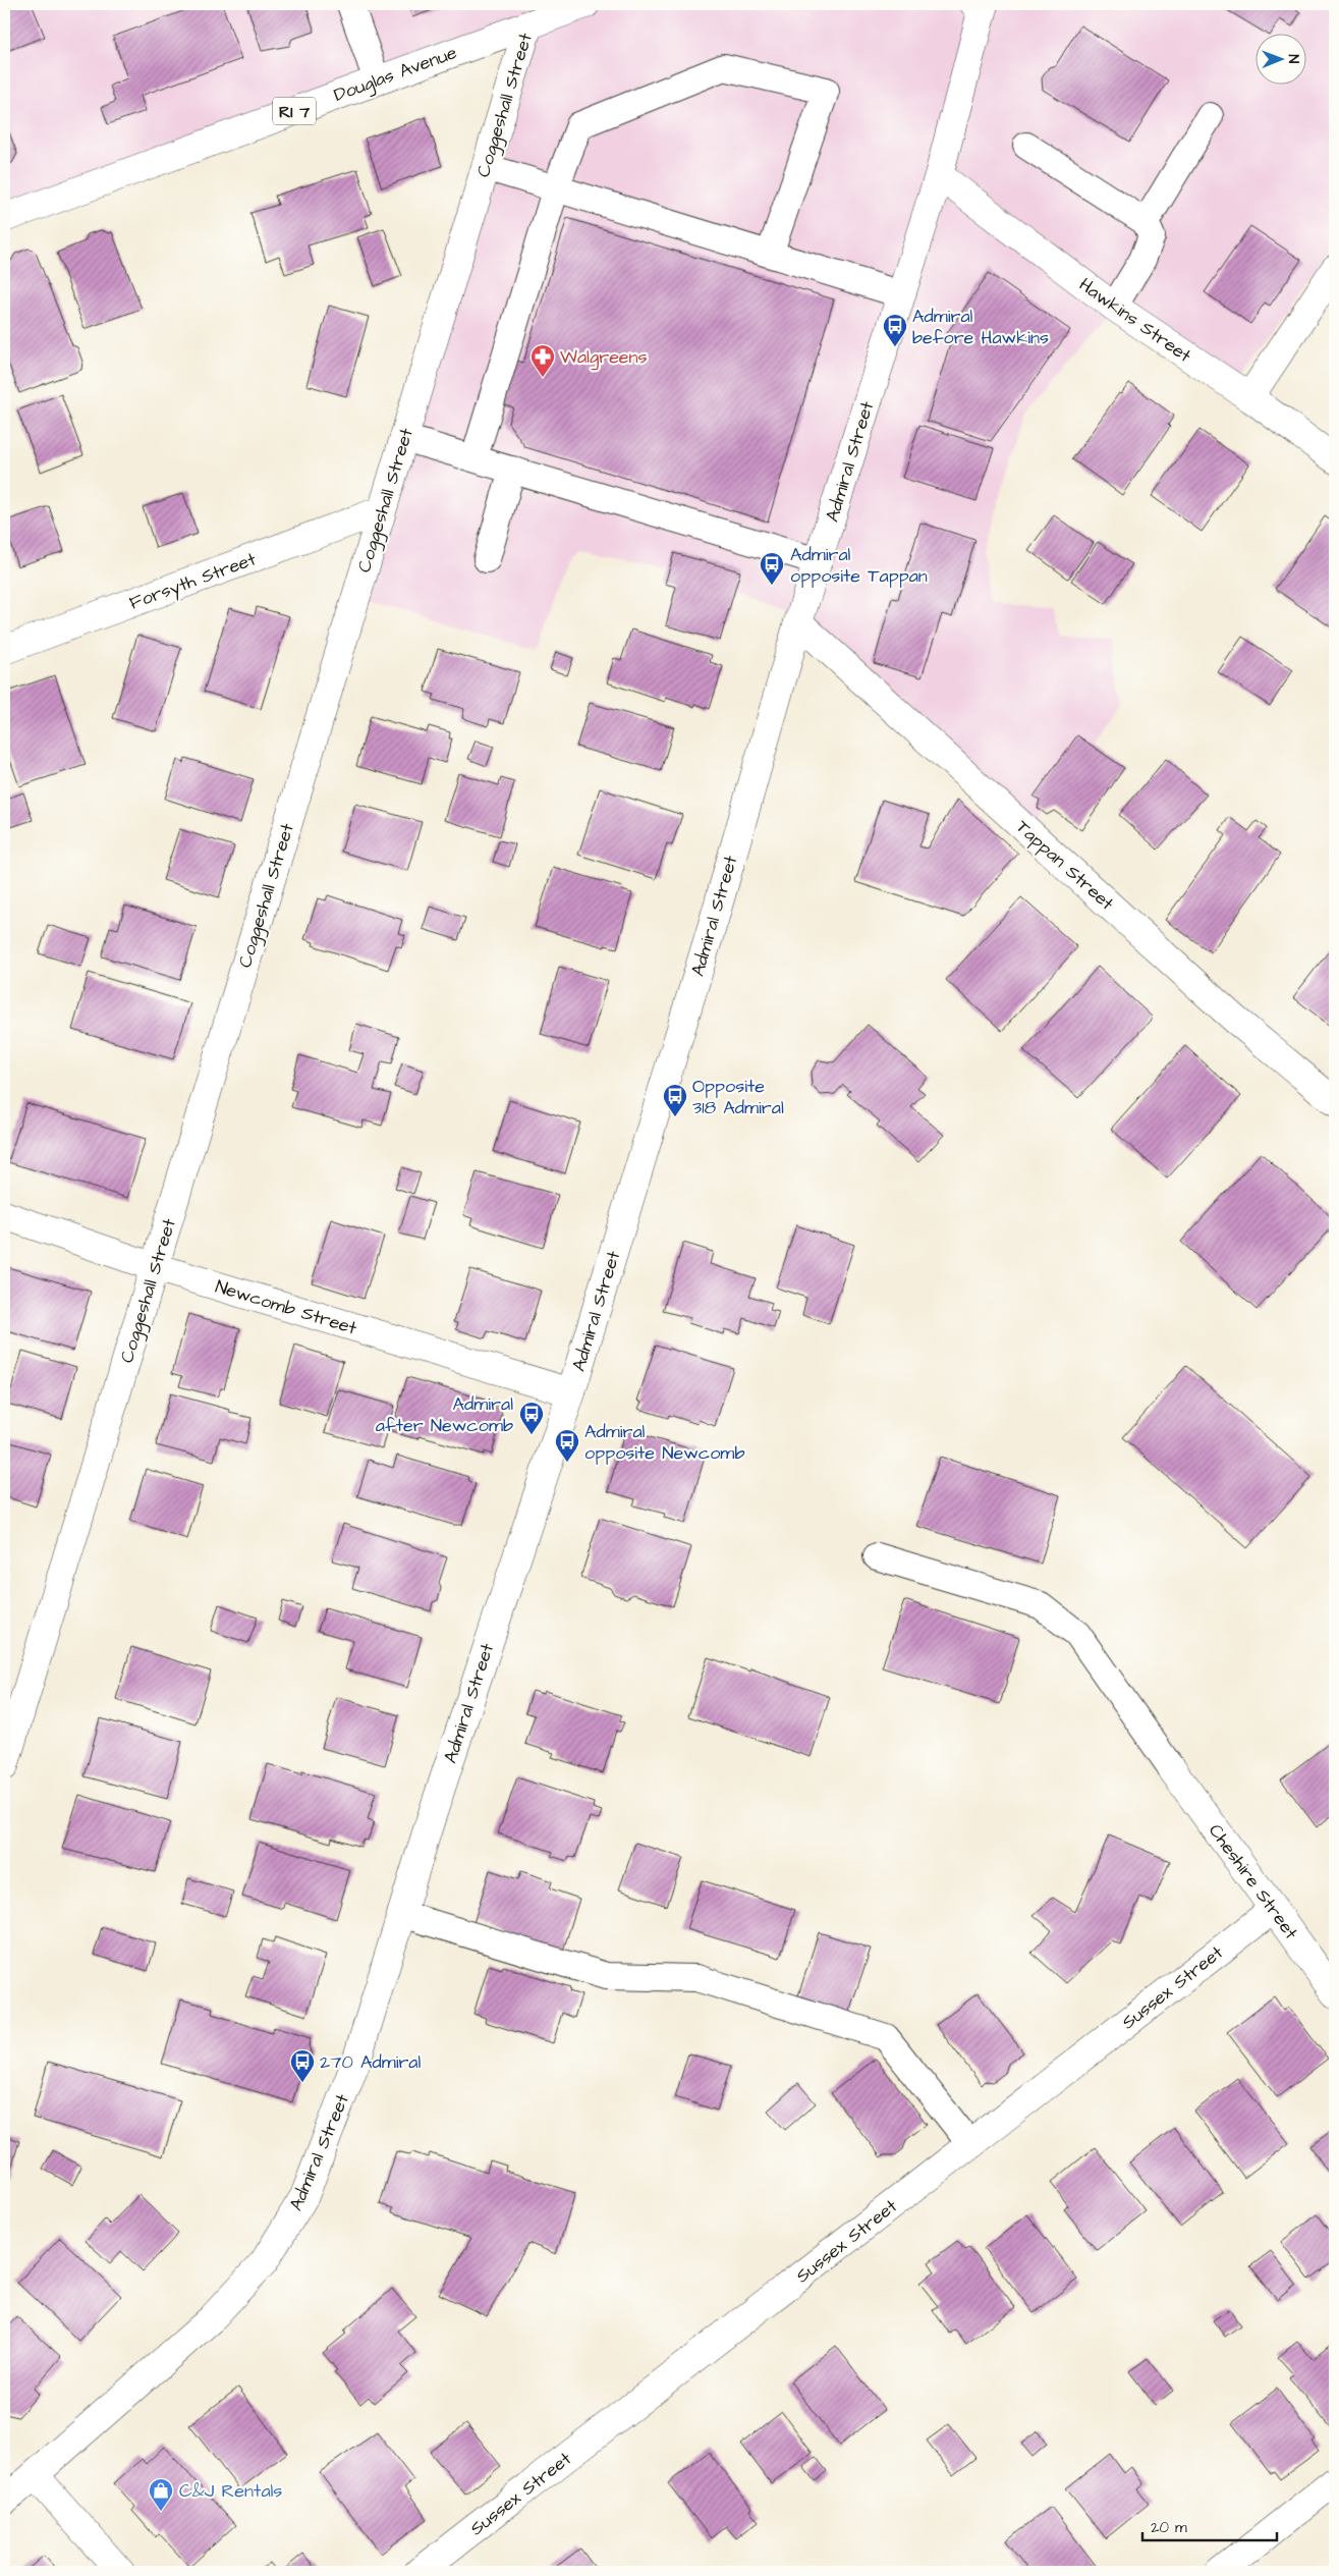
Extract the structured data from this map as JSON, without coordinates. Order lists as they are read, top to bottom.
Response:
{
  "streets": {
    "street": [
      "Douglas Avenue",
      "Coggeshall Street",
      "RI 7",
      "Hawkins Street",
      "Admiral Street",
      "Forsyth Street",
      "Tappan Street",
      "Newcomb Street",
      "Cheshire Street",
      "Sussex Street"
    ]
  },
  "crossings": [
    ["Douglas Avenue", "Coggeshall Street"],
    ["Coggeshall Street", "Forsyth Street"],
    ["Coggeshall Street", "Newcomb Street"],
    ["Hawkins Street", "Admiral Street"],
    ["Admiral Street", "Tappan Street"],
    ["Admiral Street", "Newcomb Street"],
    ["Cheshire Street", "Sussex Street"]
  ],
  "places": {
    "bus stop": [
      "Admiral before Hawkins",
      "Admiral opposite Tappan",
      "Opposite 318 Admiral",
      "Admiral after Newcomb",
      "Admiral opposite Newcomb",
      "270 Admiral"
    ],
    "pharmacy": ["Walgreens"],
    "shop": ["C&J Rentals"]
  },
  "scale_bar": "20 m",
  "north": "right"
}
